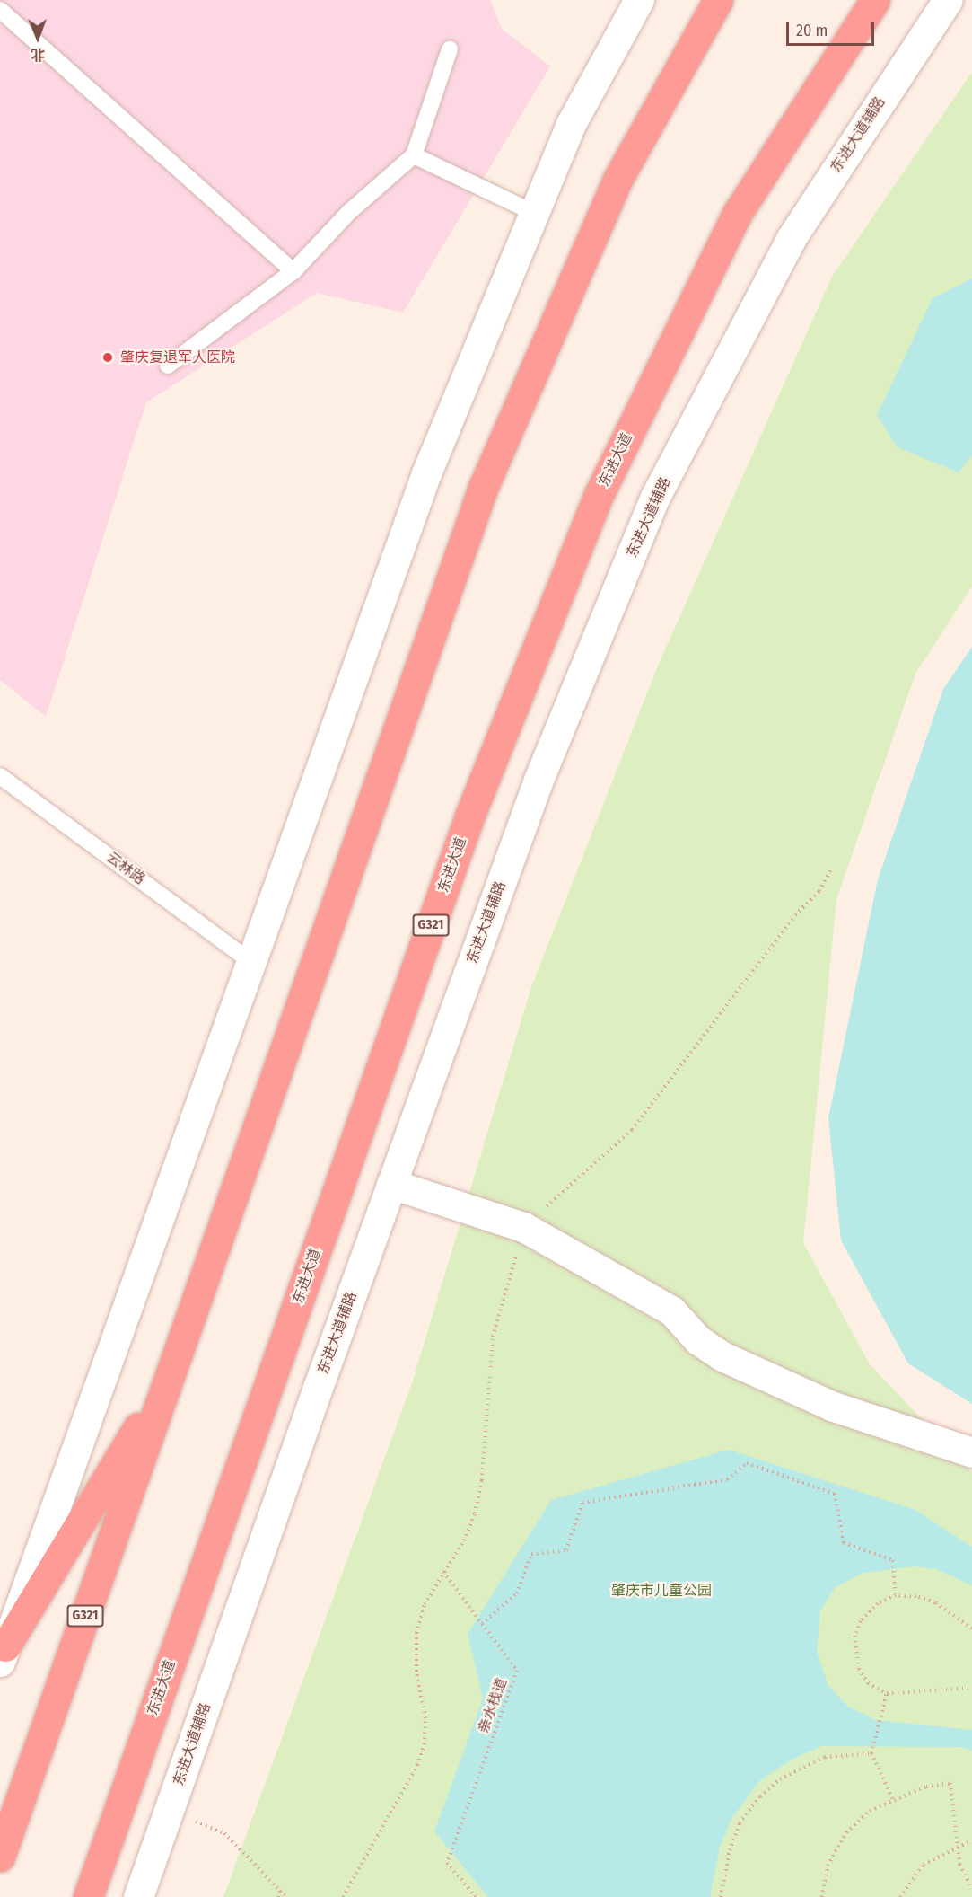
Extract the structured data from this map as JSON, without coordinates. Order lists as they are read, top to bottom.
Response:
{
  "streets": {
    "highway": ["东进大道", "G321"],
    "main road": ["东进大道辅路"],
    "lane": ["云林路"],
    "path": ["亲水栈道"]
  },
  "parks": ["肇庆市儿童公园"],
  "places": ["肇庆复退军人医院"],
  "scale_bar": "20 m",
  "north": "bottom"
}
